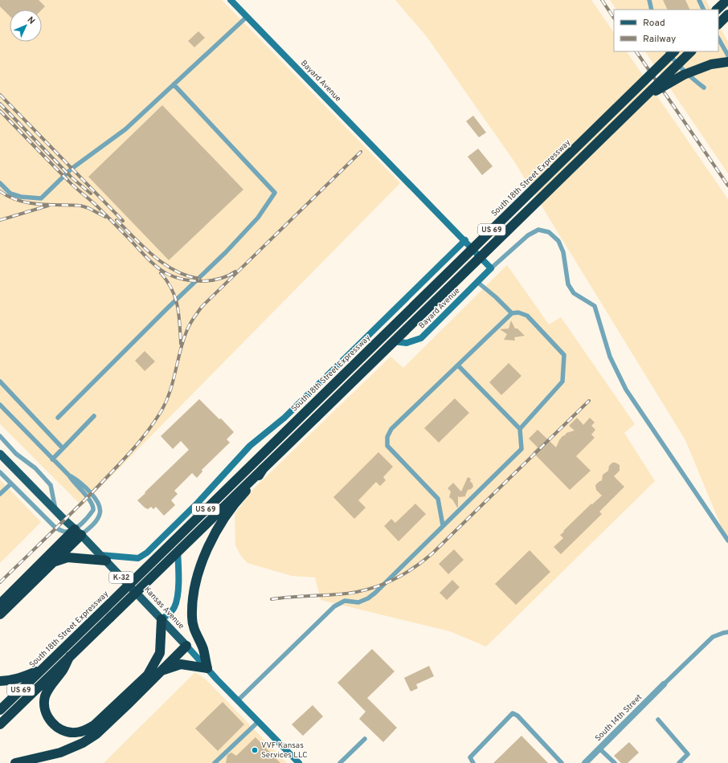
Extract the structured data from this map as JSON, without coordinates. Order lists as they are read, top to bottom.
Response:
{
  "streets": {
    "highway": ["South 18th Street Expressway", "US 69"],
    "main road": ["K-32", "Kansas Avenue"],
    "street": ["Bayard Avenue", "South 14th Street"]
  },
  "crossings": [
    ["Bayard Avenue", "Kansas Avenue"]
  ],
  "places": ["VVF Kansas Services LLC"],
  "legend": ["Road", "Railway"],
  "north": "top right"
}
